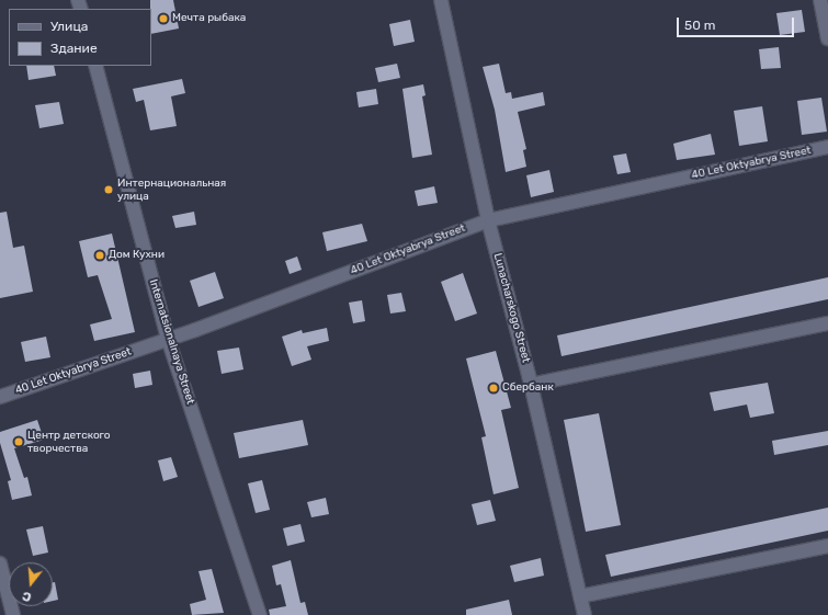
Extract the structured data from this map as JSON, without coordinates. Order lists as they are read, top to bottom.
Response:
{
  "streets": {
    "street": ["40 Let Oktyabrya Street", "Lunacharskogo Street", "Internatsionalnaya Street"]
  },
  "crossings": [
    ["40 Let Oktyabrya Street", "Lunacharskogo Street"],
    ["40 Let Oktyabrya Street", "Internatsionalnaya Street"]
  ],
  "places": [
    "Мечта рыбака",
    "Интернациональная улица",
    "Дом Кухни",
    "Сбербанк",
    "Центр детского творчества"
  ],
  "legend": ["Улица", "Здание"],
  "scale_bar": "50 m",
  "north": "bottom"
}
